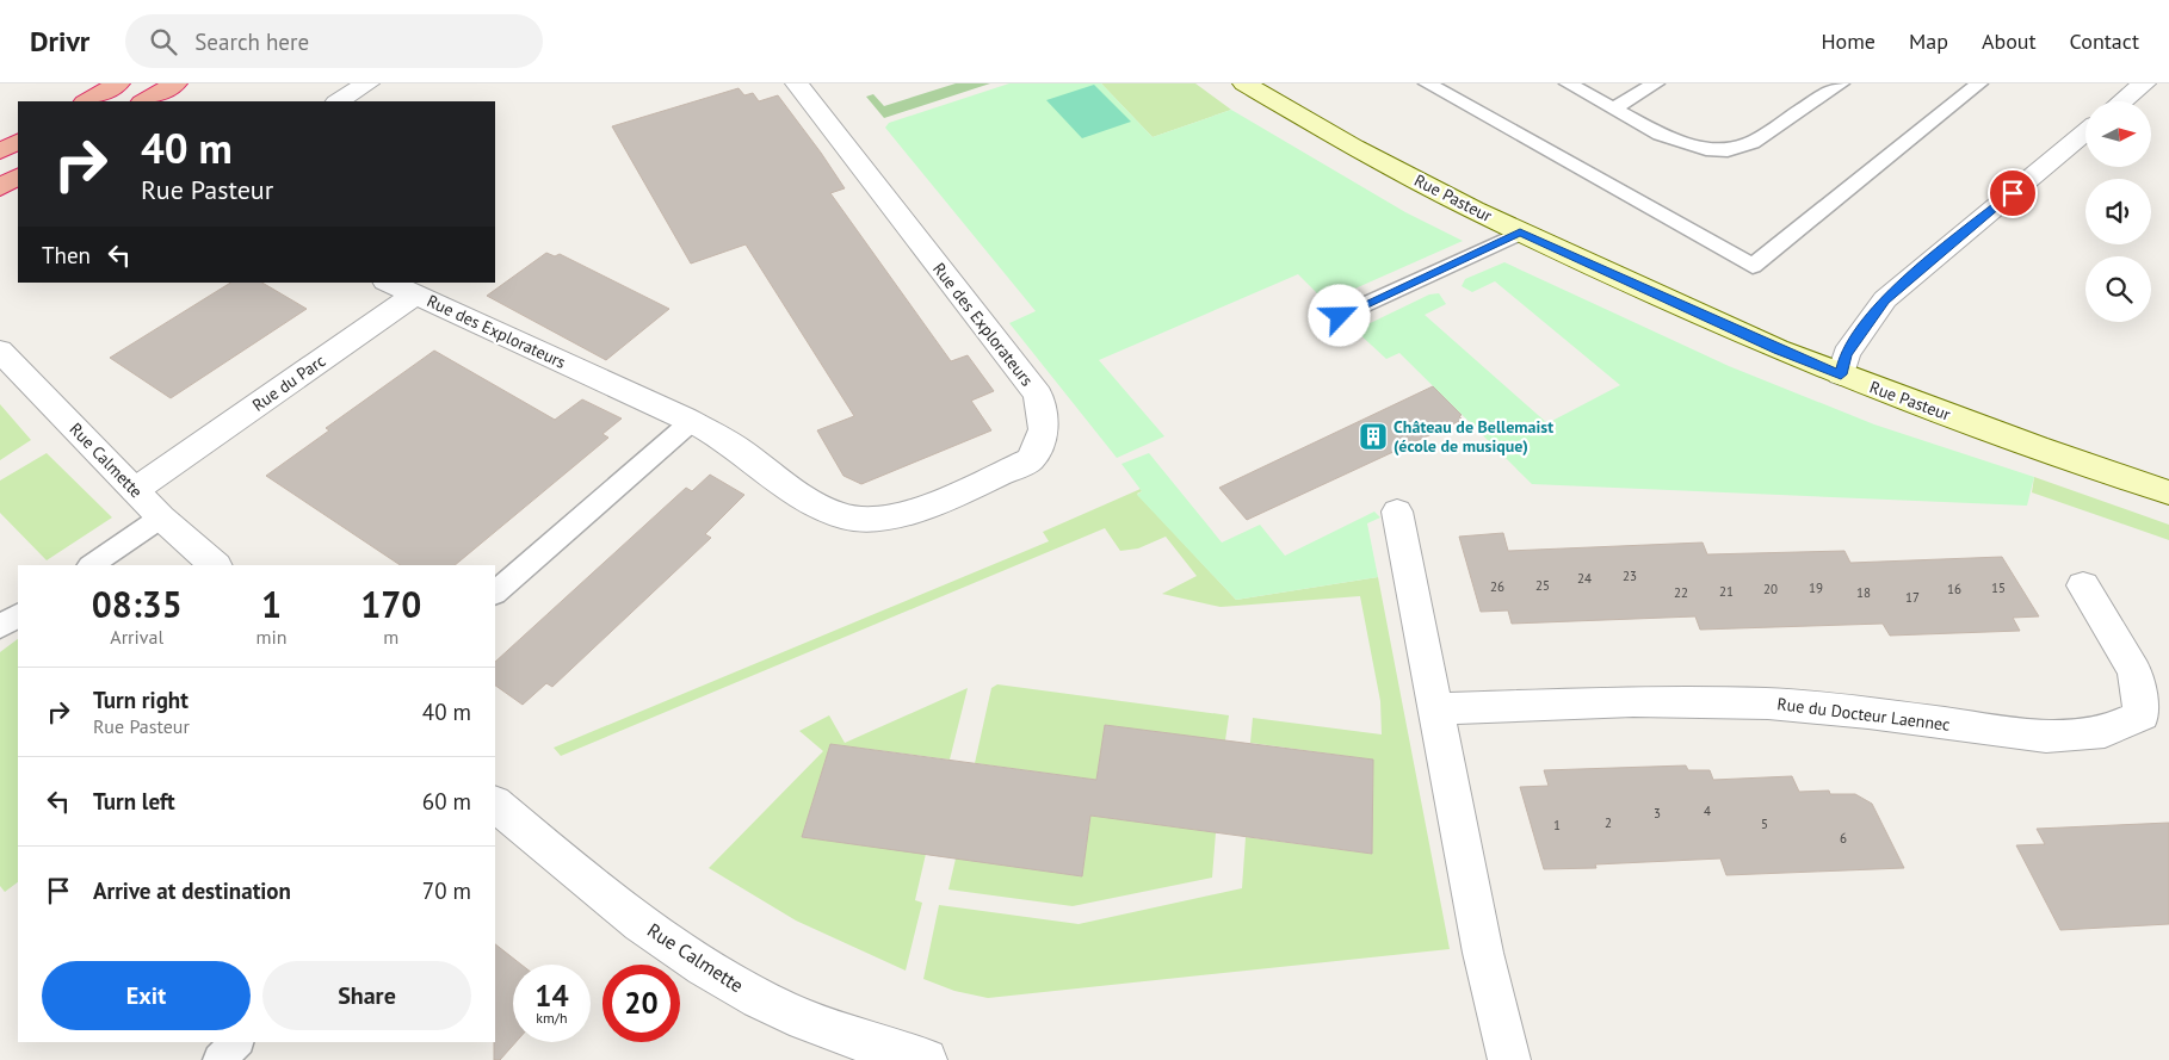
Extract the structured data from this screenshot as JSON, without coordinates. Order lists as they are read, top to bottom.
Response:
{
  "streets": {
    "main road": ["Rue Pasteur"],
    "street": [
      "Rue des Explorateurs",
      "Rue du Parc",
      "Rue Calmette",
      "Rue du Docteur Laennec"
    ]
  },
  "crossings": [
    ["Rue des Explorateurs", "Rue du Parc"],
    ["Rue du Parc", "Rue Calmette"]
  ],
  "places": {
    "building": ["Château de Bellemaist (école de musique)"]
  },
  "house_numbers": [
    "23",
    "24",
    "25",
    "26",
    "19",
    "15",
    "20",
    "16",
    "21",
    "22",
    "18",
    "17",
    "4",
    "3",
    "2",
    "5",
    "1",
    "6"
  ],
  "north": "right",
  "page": {
    "header": "Drivr",
    "search": "Search here",
    "nav": [
      "Home",
      "Map",
      "About",
      "Contact"
    ],
    "turn": ["40 m", "Rue Pasteur"],
    "then": "Then",
    "eta": [
      "08:35",
      "Arrival",
      "1",
      "min",
      "170",
      "m"
    ],
    "list": [
      {
        "name": "Turn right",
        "note": "Rue Pasteur",
        "value": "40 m"
      },
      {
        "name": "Turn left",
        "value": "60 m"
      },
      {
        "name": "Arrive at destination",
        "value": "70 m"
      }
    ],
    "buttons": ["Exit", "Share"],
    "speed": "14 km/h",
    "limit": "20"
  }
}
